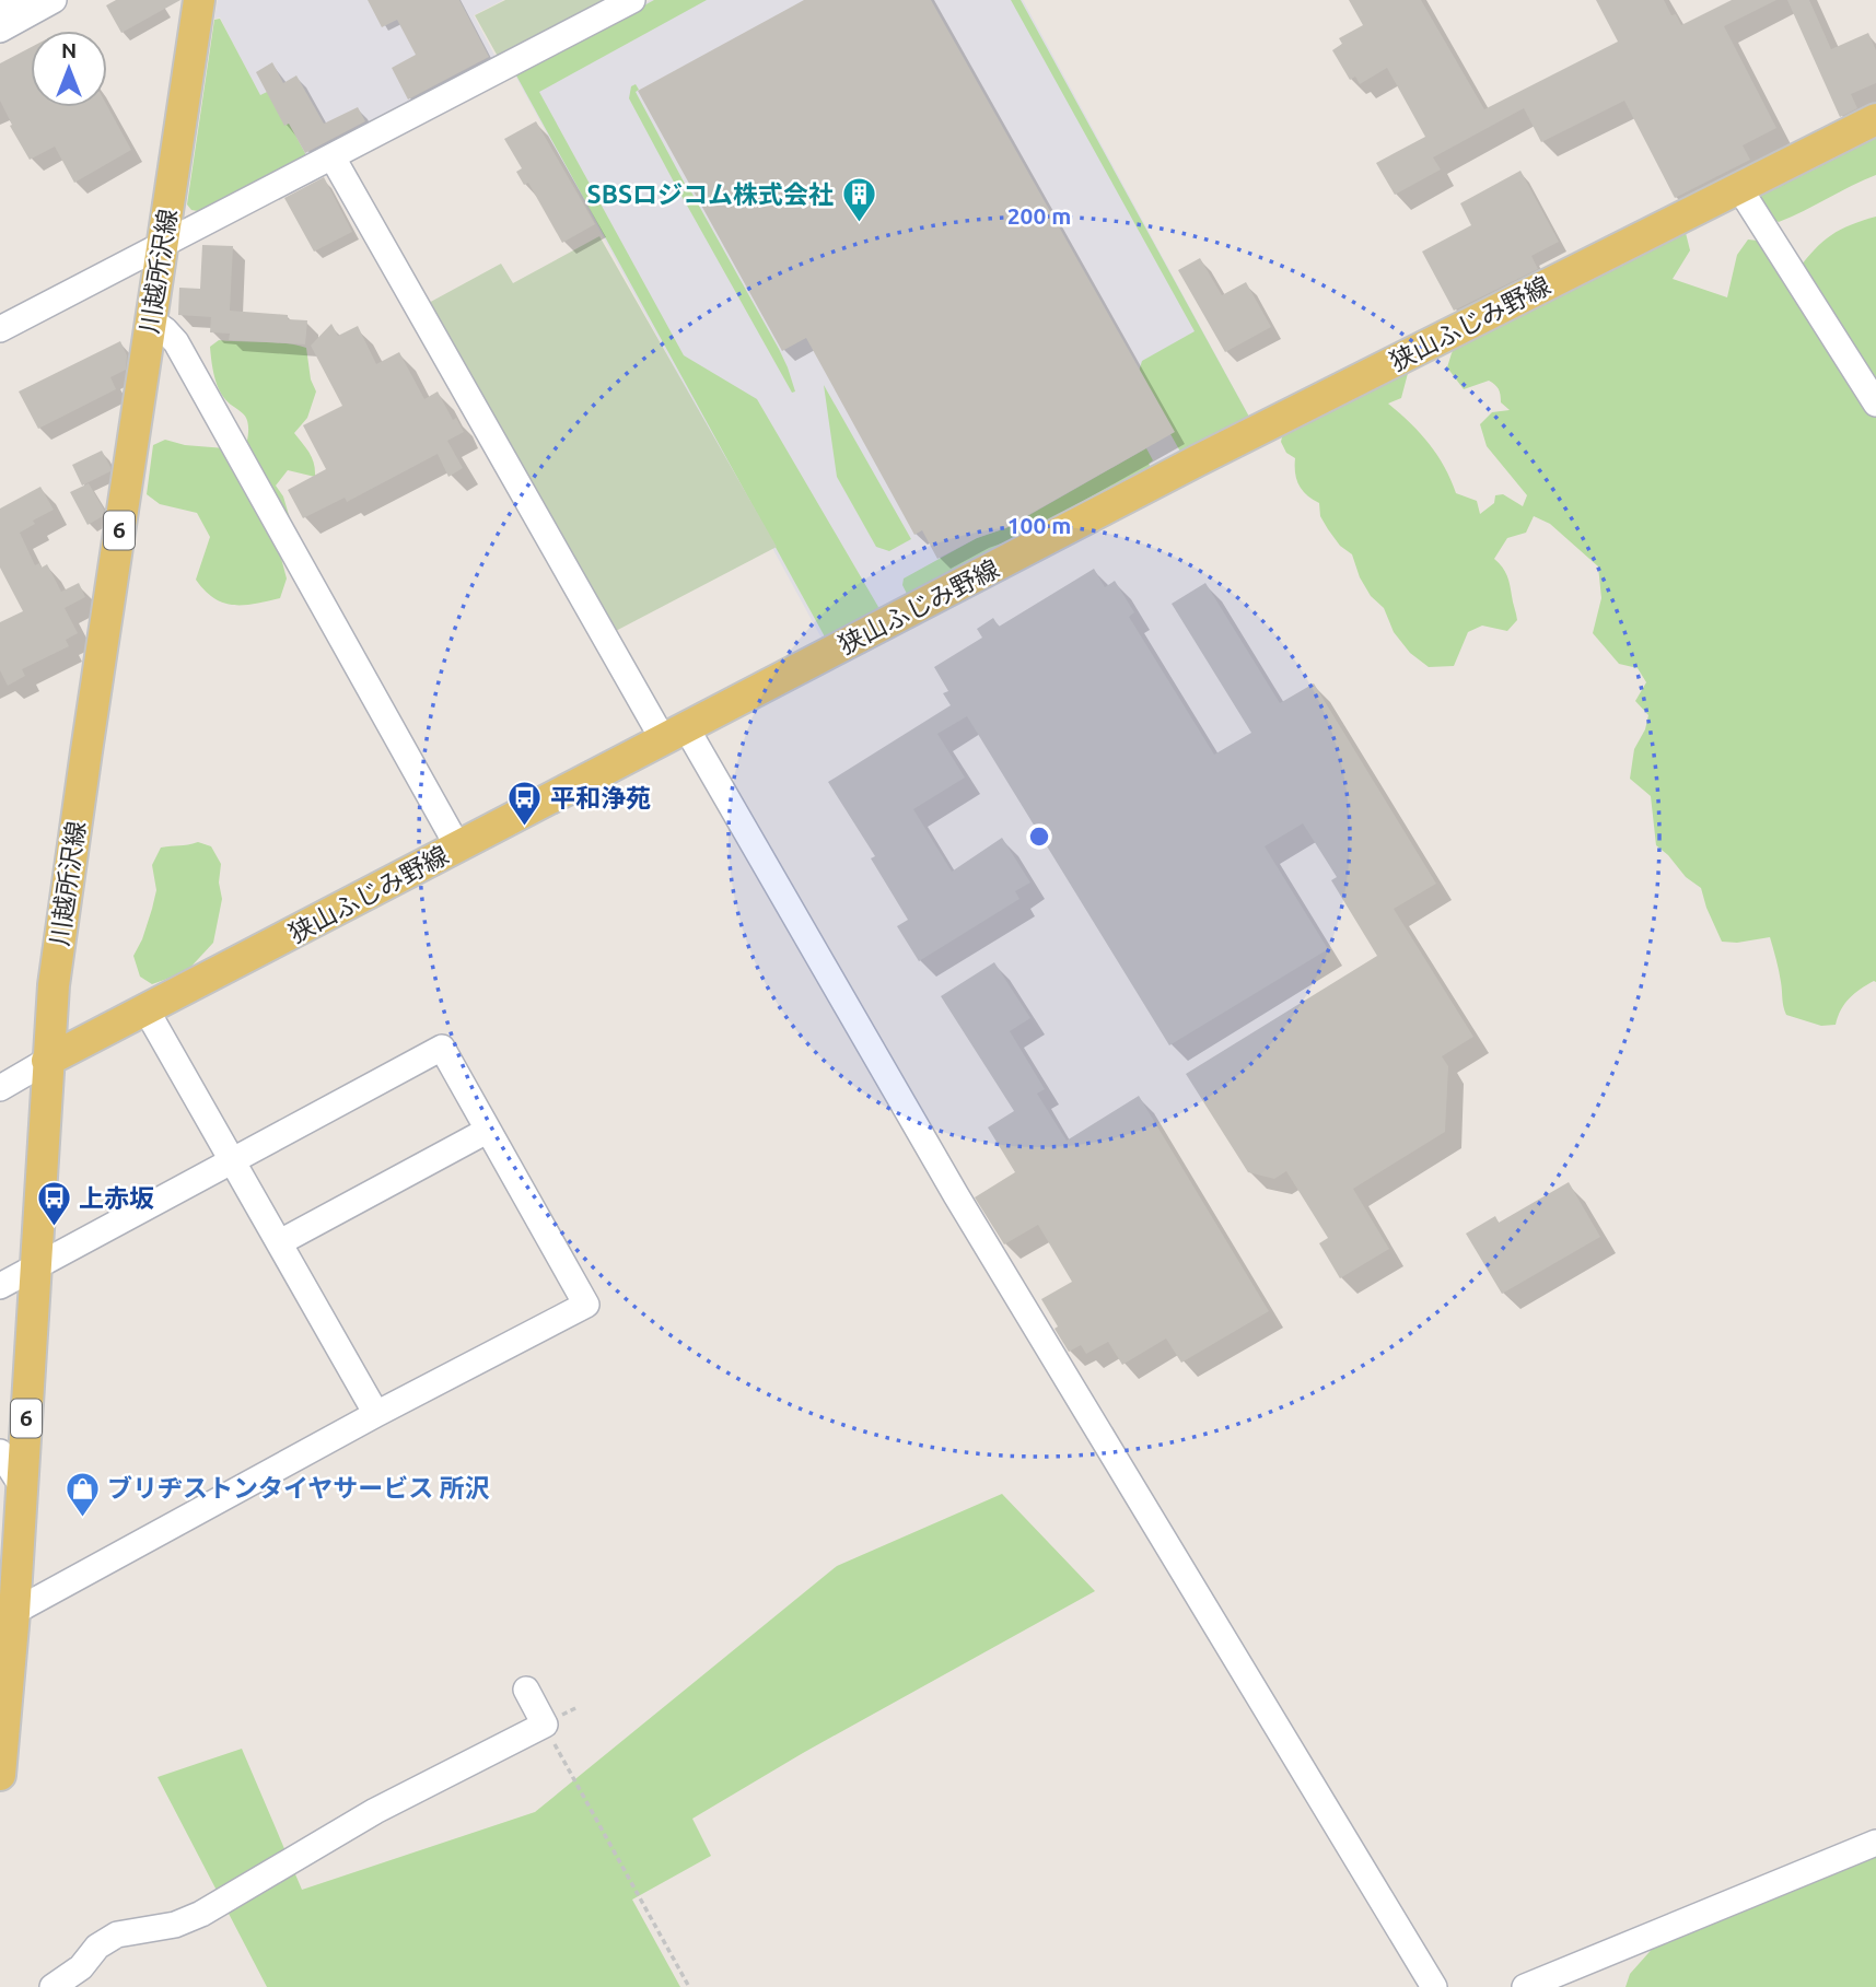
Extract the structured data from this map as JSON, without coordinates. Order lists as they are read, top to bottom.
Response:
{
  "streets": {
    "main road": ["川越所沢線", "狭山ふじみ野線", "6"]
  },
  "crossings": [
    ["川越所沢線", "狭山ふじみ野線"]
  ],
  "places": {
    "building": ["SBSロジコム株式会社"],
    "bus stop": ["平和浄苑", "上赤坂"],
    "shop": ["ブリヂストンタイヤサービス 所沢"]
  },
  "north": "top",
  "rings": ["200 m", "100 m"]
}
